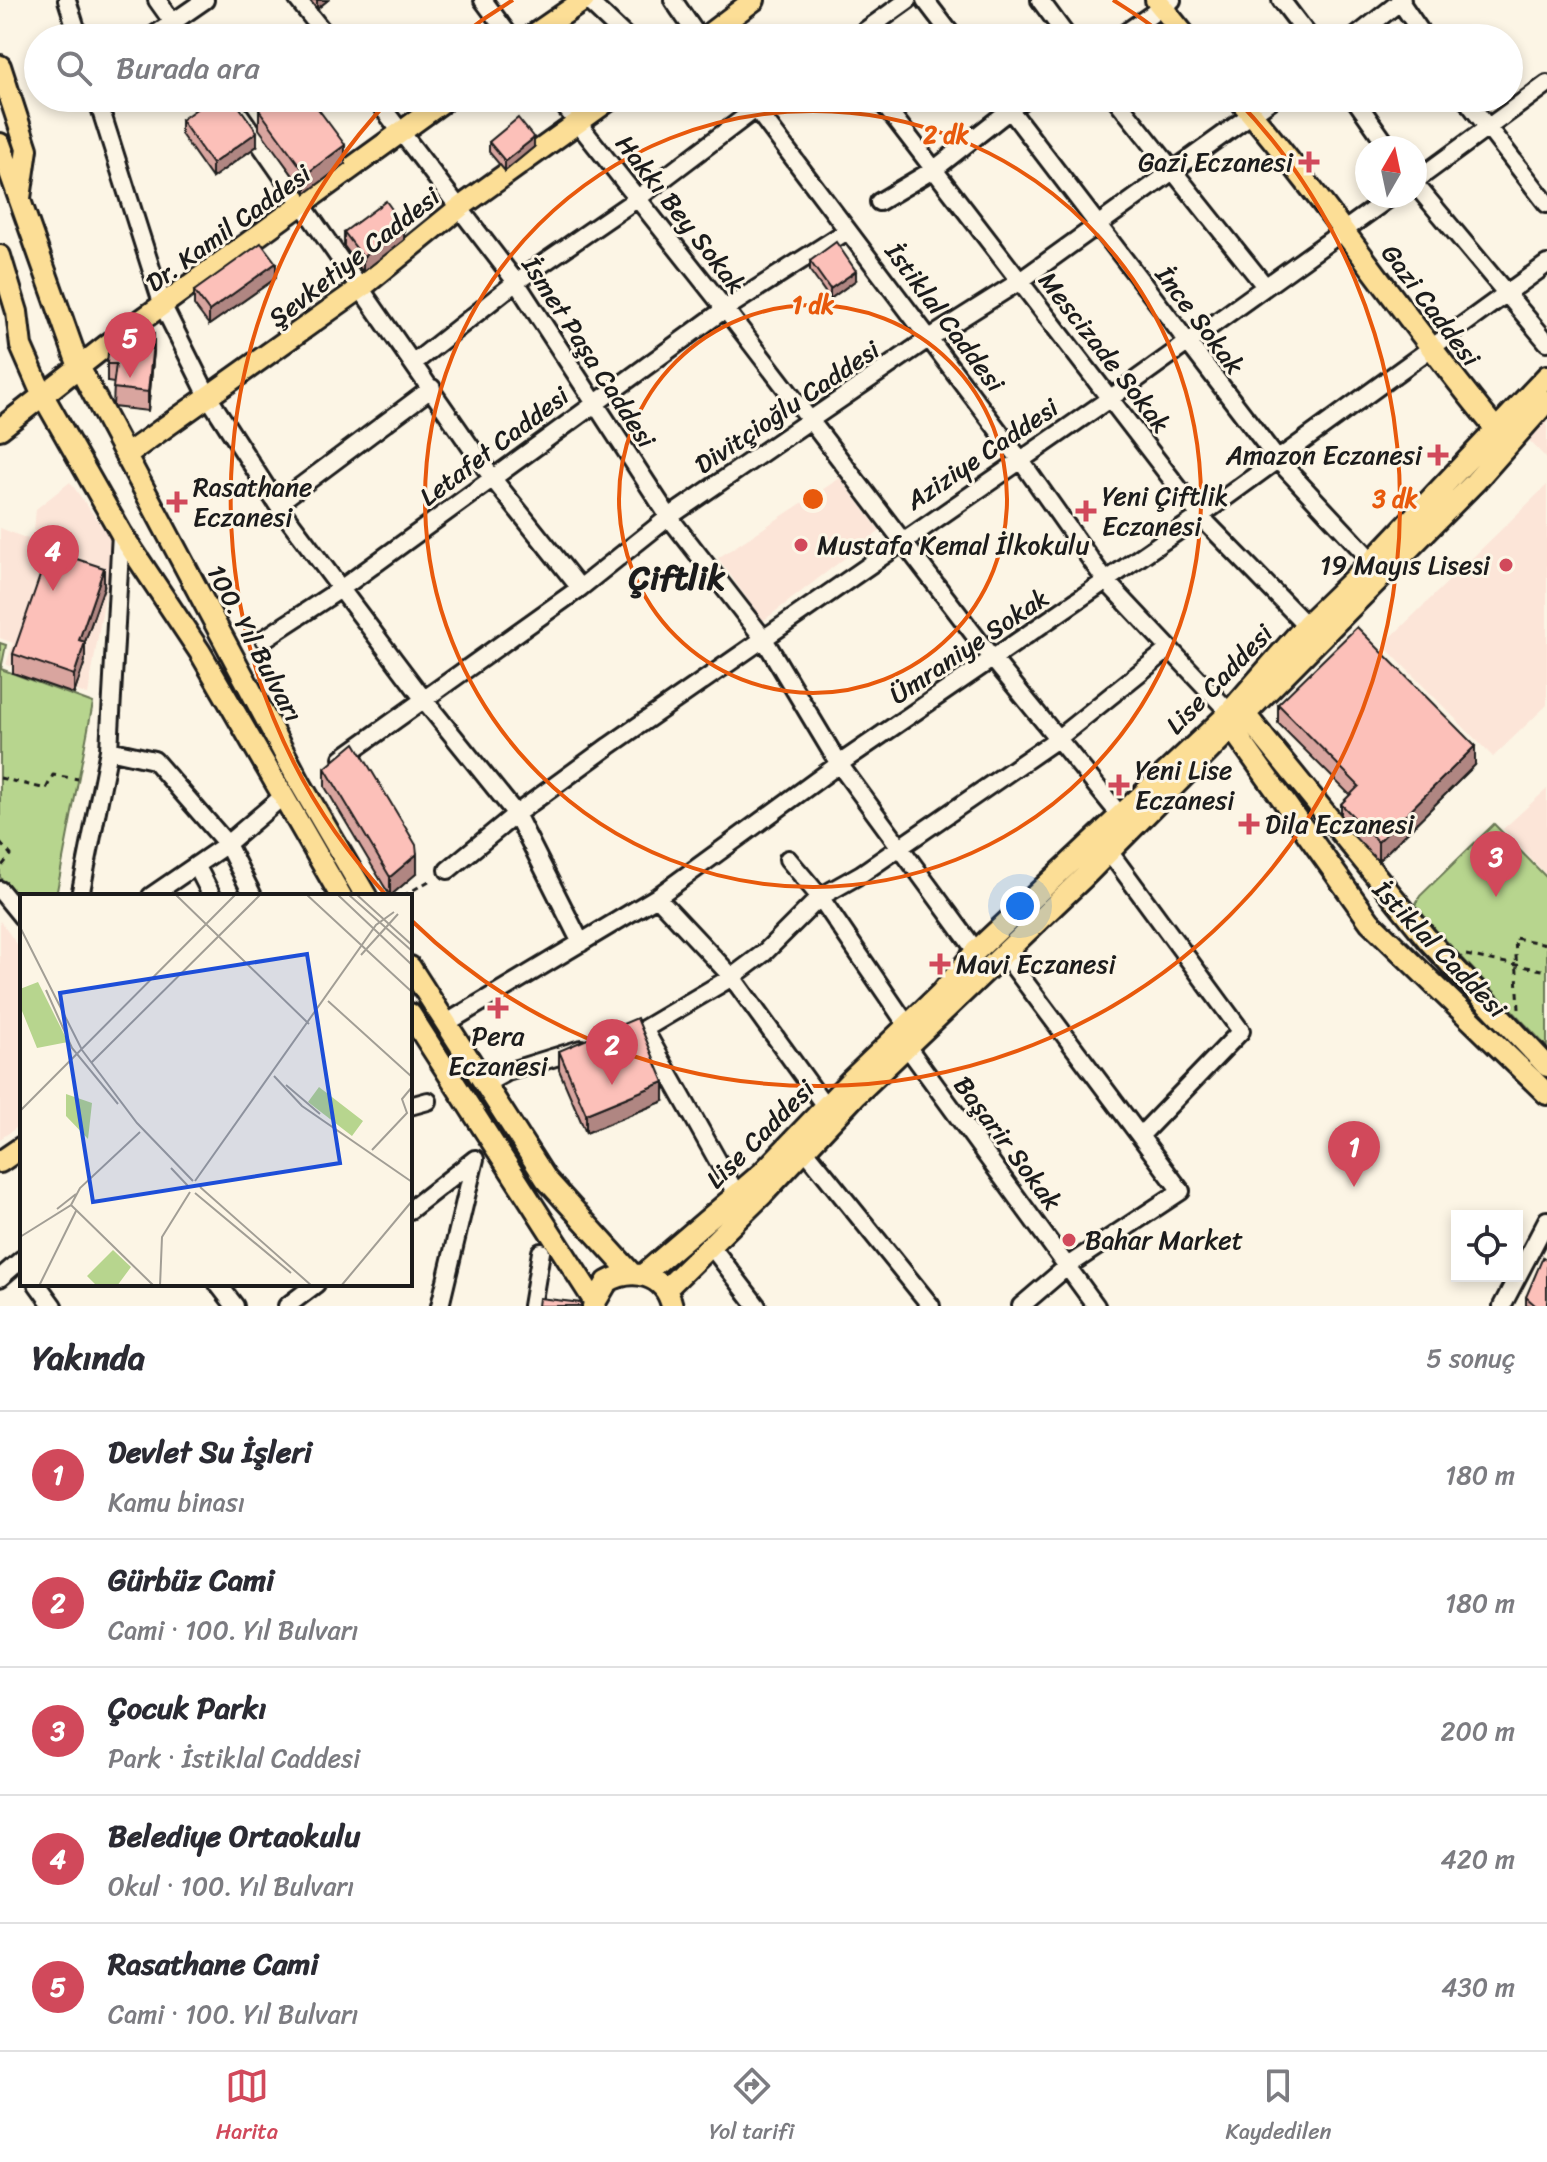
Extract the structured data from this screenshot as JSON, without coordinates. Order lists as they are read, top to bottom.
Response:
{
  "streets": {
    "main road": [
      "Dr. Kamil Caddesi",
      "Şevketiye Caddesi",
      "Gazi Caddesi",
      "İstiklal Caddesi",
      "100. Yıl Bulvarı",
      "Lise Caddesi"
    ],
    "street": [
      "Hakkı Bey Sokak",
      "İnce Sokak",
      "İsmet Paşa Caddesi",
      "Mescizade Sokak",
      "Divitçioğlu Caddesi",
      "Letafet Caddesi",
      "Aziziye Caddesi",
      "Ümraniye Sokak",
      "Başarir Sokak"
    ]
  },
  "crossings": [
    ["Hakkı Bey Sokak", "Şevketiye Caddesi"],
    ["Hakkı Bey Sokak", "Divitçioğlu Caddesi"],
    ["Hakkı Bey Sokak", "Letafet Caddesi"],
    ["Hakkı Bey Sokak", "Aziziye Caddesi"],
    ["Hakkı Bey Sokak", "Ümraniye Sokak"],
    ["Hakkı Bey Sokak", "Lise Caddesi"],
    ["Dr. Kamil Caddesi", "İsmet Paşa Caddesi"],
    ["Dr. Kamil Caddesi", "100. Yıl Bulvarı"],
    ["Şevketiye Caddesi", "İsmet Paşa Caddesi"],
    ["Şevketiye Caddesi", "100. Yıl Bulvarı"],
    ["Gazi Caddesi", "Aziziye Caddesi"],
    ["Gazi Caddesi", "Ümraniye Sokak"],
    ["Gazi Caddesi", "Lise Caddesi"],
    ["İstiklal Caddesi", "Divitçioğlu Caddesi"],
    ["İstiklal Caddesi", "Letafet Caddesi"],
    ["İstiklal Caddesi", "Aziziye Caddesi"],
    ["İstiklal Caddesi", "Ümraniye Sokak"],
    ["İstiklal Caddesi", "Lise Caddesi"],
    ["İnce Sokak", "Divitçioğlu Caddesi"],
    ["İnce Sokak", "Aziziye Caddesi"],
    ["İnce Sokak", "Ümraniye Sokak"],
    ["İnce Sokak", "Lise Caddesi"],
    ["İsmet Paşa Caddesi", "Divitçioğlu Caddesi"],
    ["İsmet Paşa Caddesi", "Letafet Caddesi"],
    ["İsmet Paşa Caddesi", "Aziziye Caddesi"],
    ["İsmet Paşa Caddesi", "Ümraniye Sokak"],
    ["İsmet Paşa Caddesi", "Lise Caddesi"],
    ["Mescizade Sokak", "Divitçioğlu Caddesi"],
    ["Mescizade Sokak", "Aziziye Caddesi"],
    ["Mescizade Sokak", "Ümraniye Sokak"],
    ["Mescizade Sokak", "Lise Caddesi"],
    ["Lise Caddesi", "Başarir Sokak"]
  ],
  "districts": ["Çiftlik"],
  "places": {
    "health": [
      "Gazi Eczanesi",
      "Amazon Eczanesi",
      "Rasathane Eczanesi",
      "Yeni Çiftlik Eczanesi",
      "Yeni Lise Eczanesi",
      "Dila Eczanesi",
      "Mavi Eczanesi",
      "Pera Eczanesi"
    ],
    "other": ["Mustafa Kemal İlkokulu", "19 Mayıs Lisesi", "Bahar Market"]
  },
  "north": "top",
  "page": {
    "search": "Burada ara",
    "pins": [
      "5",
      "4",
      "3",
      "2",
      "1"
    ],
    "heading": ["Yakında", "5 sonuç"],
    "list": [
      {
        "mark": "1",
        "name": "Devlet Su İşleri",
        "note": "Kamu binası",
        "value": "180 m"
      },
      {
        "mark": "2",
        "name": "Gürbüz Cami",
        "note": "Cami · 100. Yıl Bulvarı",
        "value": "180 m"
      },
      {
        "mark": "3",
        "name": "Çocuk Parkı",
        "note": "Park · İstiklal Caddesi",
        "value": "200 m"
      },
      {
        "mark": "4",
        "name": "Belediye Ortaokulu",
        "note": "Okul · 100. Yıl Bulvarı",
        "value": "420 m"
      },
      {
        "mark": "5",
        "name": "Rasathane Cami",
        "note": "Cami · 100. Yıl Bulvarı",
        "value": "430 m"
      }
    ],
    "nav": ["Harita", "Yol tarifi", "Kaydedilen"]
  },
  "rings": ["2 dk", "1 dk", "3 dk"]
}
